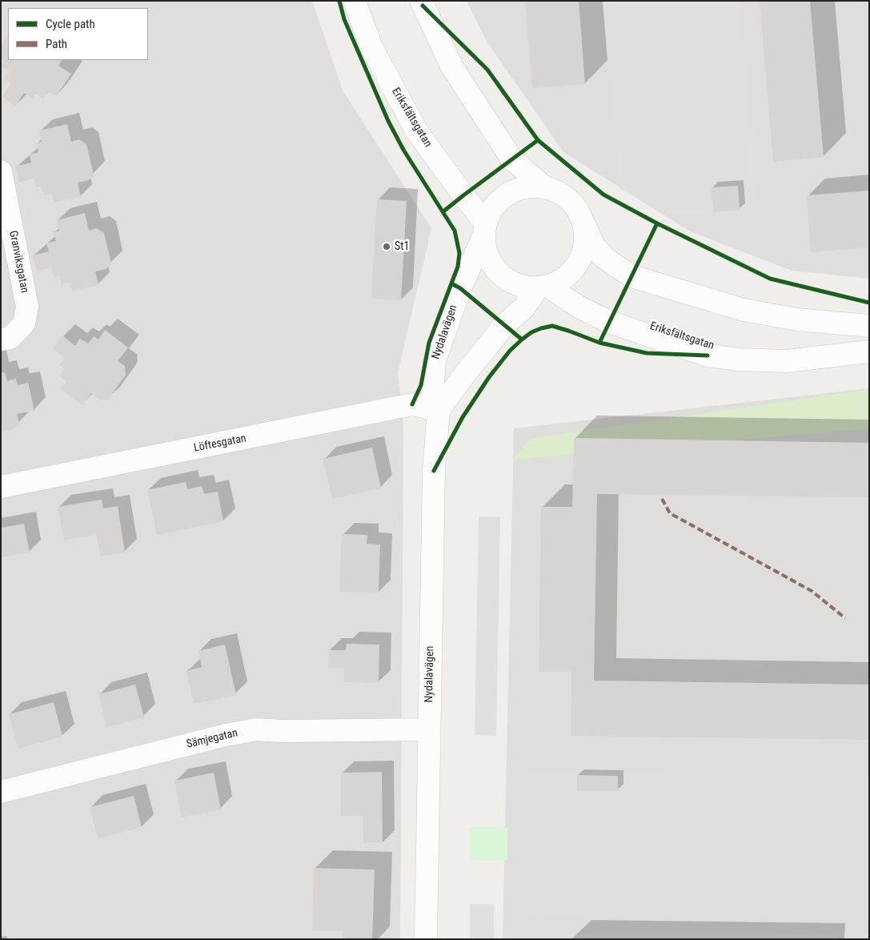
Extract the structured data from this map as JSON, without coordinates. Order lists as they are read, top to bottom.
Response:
{
  "streets": {
    "street": [
      "Eriksfältsgatan",
      "Granviksgatan",
      "Nydalavägen",
      "Löftesgatan",
      "Sämjegatan"
    ]
  },
  "crossings": [
    ["Eriksfältsgatan", "Nydalavägen"],
    ["Nydalavägen", "Löftesgatan"],
    ["Nydalavägen", "Sämjegatan"]
  ],
  "places": ["St1"],
  "legend": ["Cycle path", "Path"]
}
